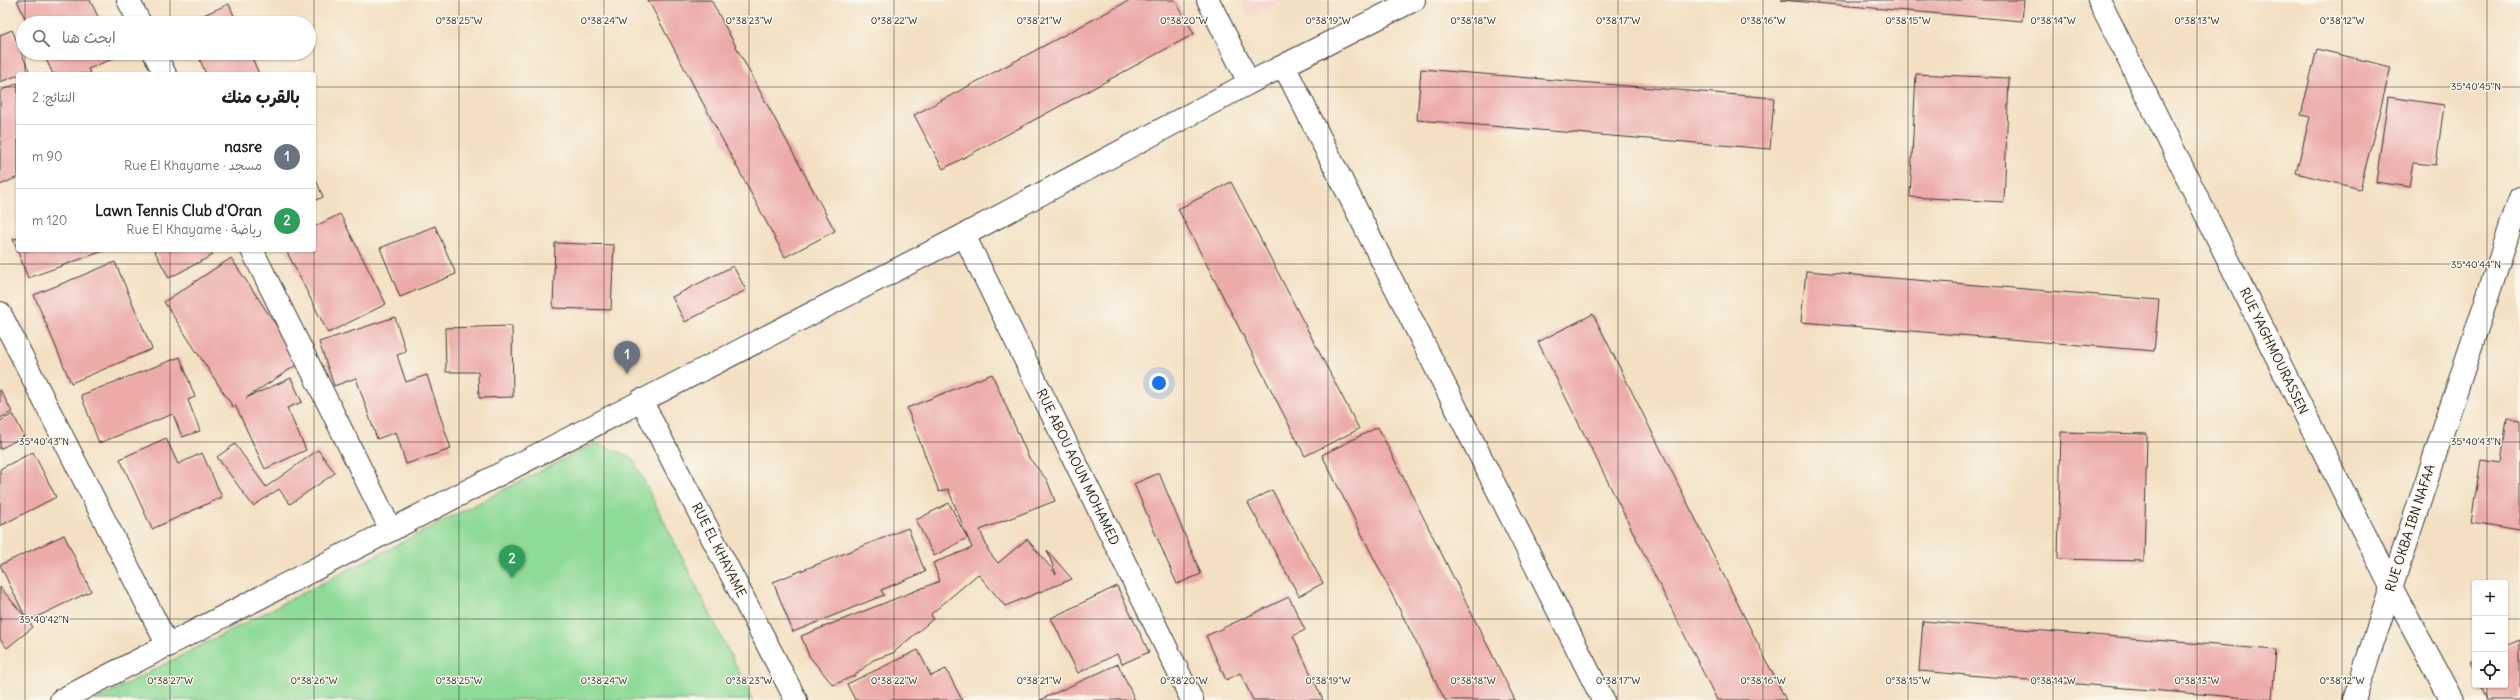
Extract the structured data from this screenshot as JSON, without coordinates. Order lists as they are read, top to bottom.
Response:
{
  "streets": {
    "street": [
      "RUE YAGHMOURASSEN",
      "RUE ABOU AOUN MOHAMED",
      "RUE OKBA IBN NAFAA",
      "RUE EL KHAYAME"
    ]
  },
  "crossings": [
    ["RUE YAGHMOURASSEN", "RUE OKBA IBN NAFAA"]
  ],
  "page": {
    "search": "ابحث هنا",
    "heading": ["بالقرب منك", "النتائج: 2"],
    "list": [
      {
        "mark": "1",
        "name": "nasre",
        "note": "مسجد · Rue El Khayame",
        "value": "90 m"
      },
      {
        "mark": "2",
        "name": "Lawn Tennis Club d'Oran",
        "note": "رياضة · Rue El Khayame",
        "value": "120 m"
      }
    ],
    "pins": ["1", "2"],
    "map_buttons": ["+", "−"]
  },
  "coordinates": [
    "0°38'25\"W",
    "0°38'24\"W",
    "0°38'23\"W",
    "0°38'22\"W",
    "0°38'21\"W",
    "0°38'20\"W",
    "0°38'19\"W",
    "0°38'18\"W",
    "0°38'17\"W",
    "0°38'16\"W",
    "0°38'15\"W",
    "0°38'14\"W",
    "0°38'13\"W",
    "0°38'12\"W",
    "35°40'45\"N",
    "35°40'44\"N",
    "35°40'43\"N",
    "35°40'42\"N",
    "0°38'27\"W",
    "0°38'26\"W"
  ]
}
